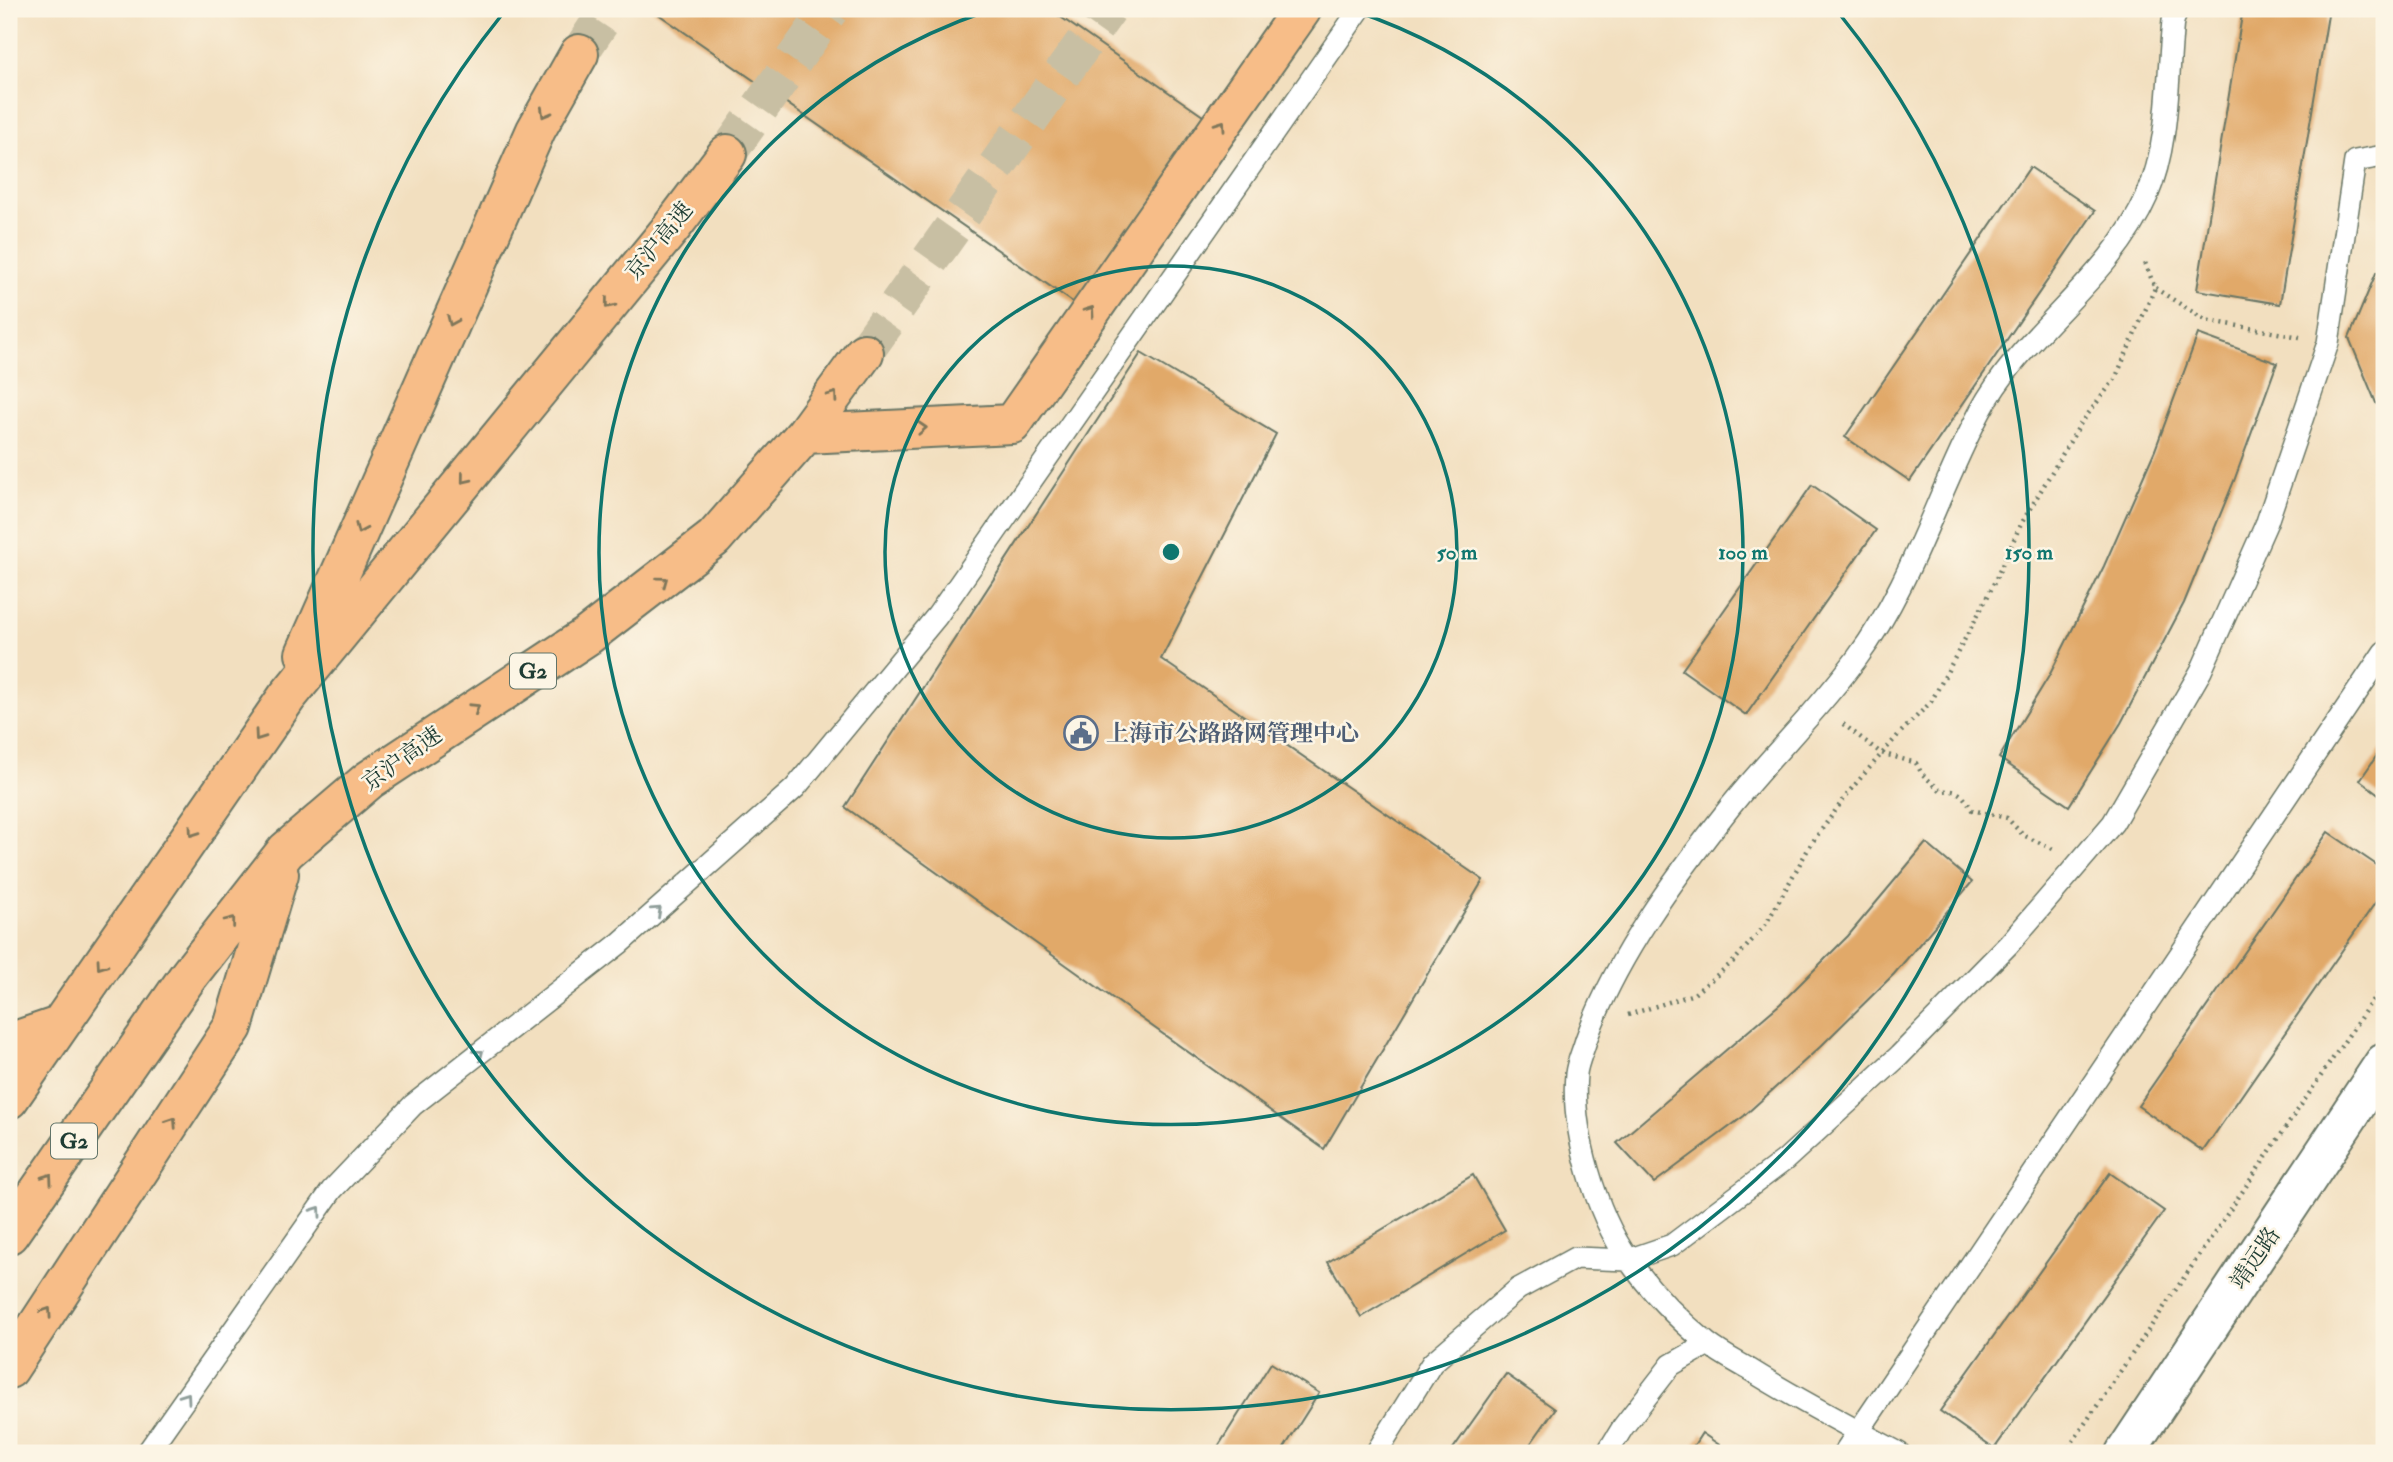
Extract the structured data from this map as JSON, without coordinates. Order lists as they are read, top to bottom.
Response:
{
  "streets": {
    "highway": ["京沪高速", "G2"],
    "street": ["靖远路"]
  },
  "places": {
    "public building": ["上海市公路路网管理中心"]
  },
  "rings": ["50 m", "100 m", "150 m"]
}
